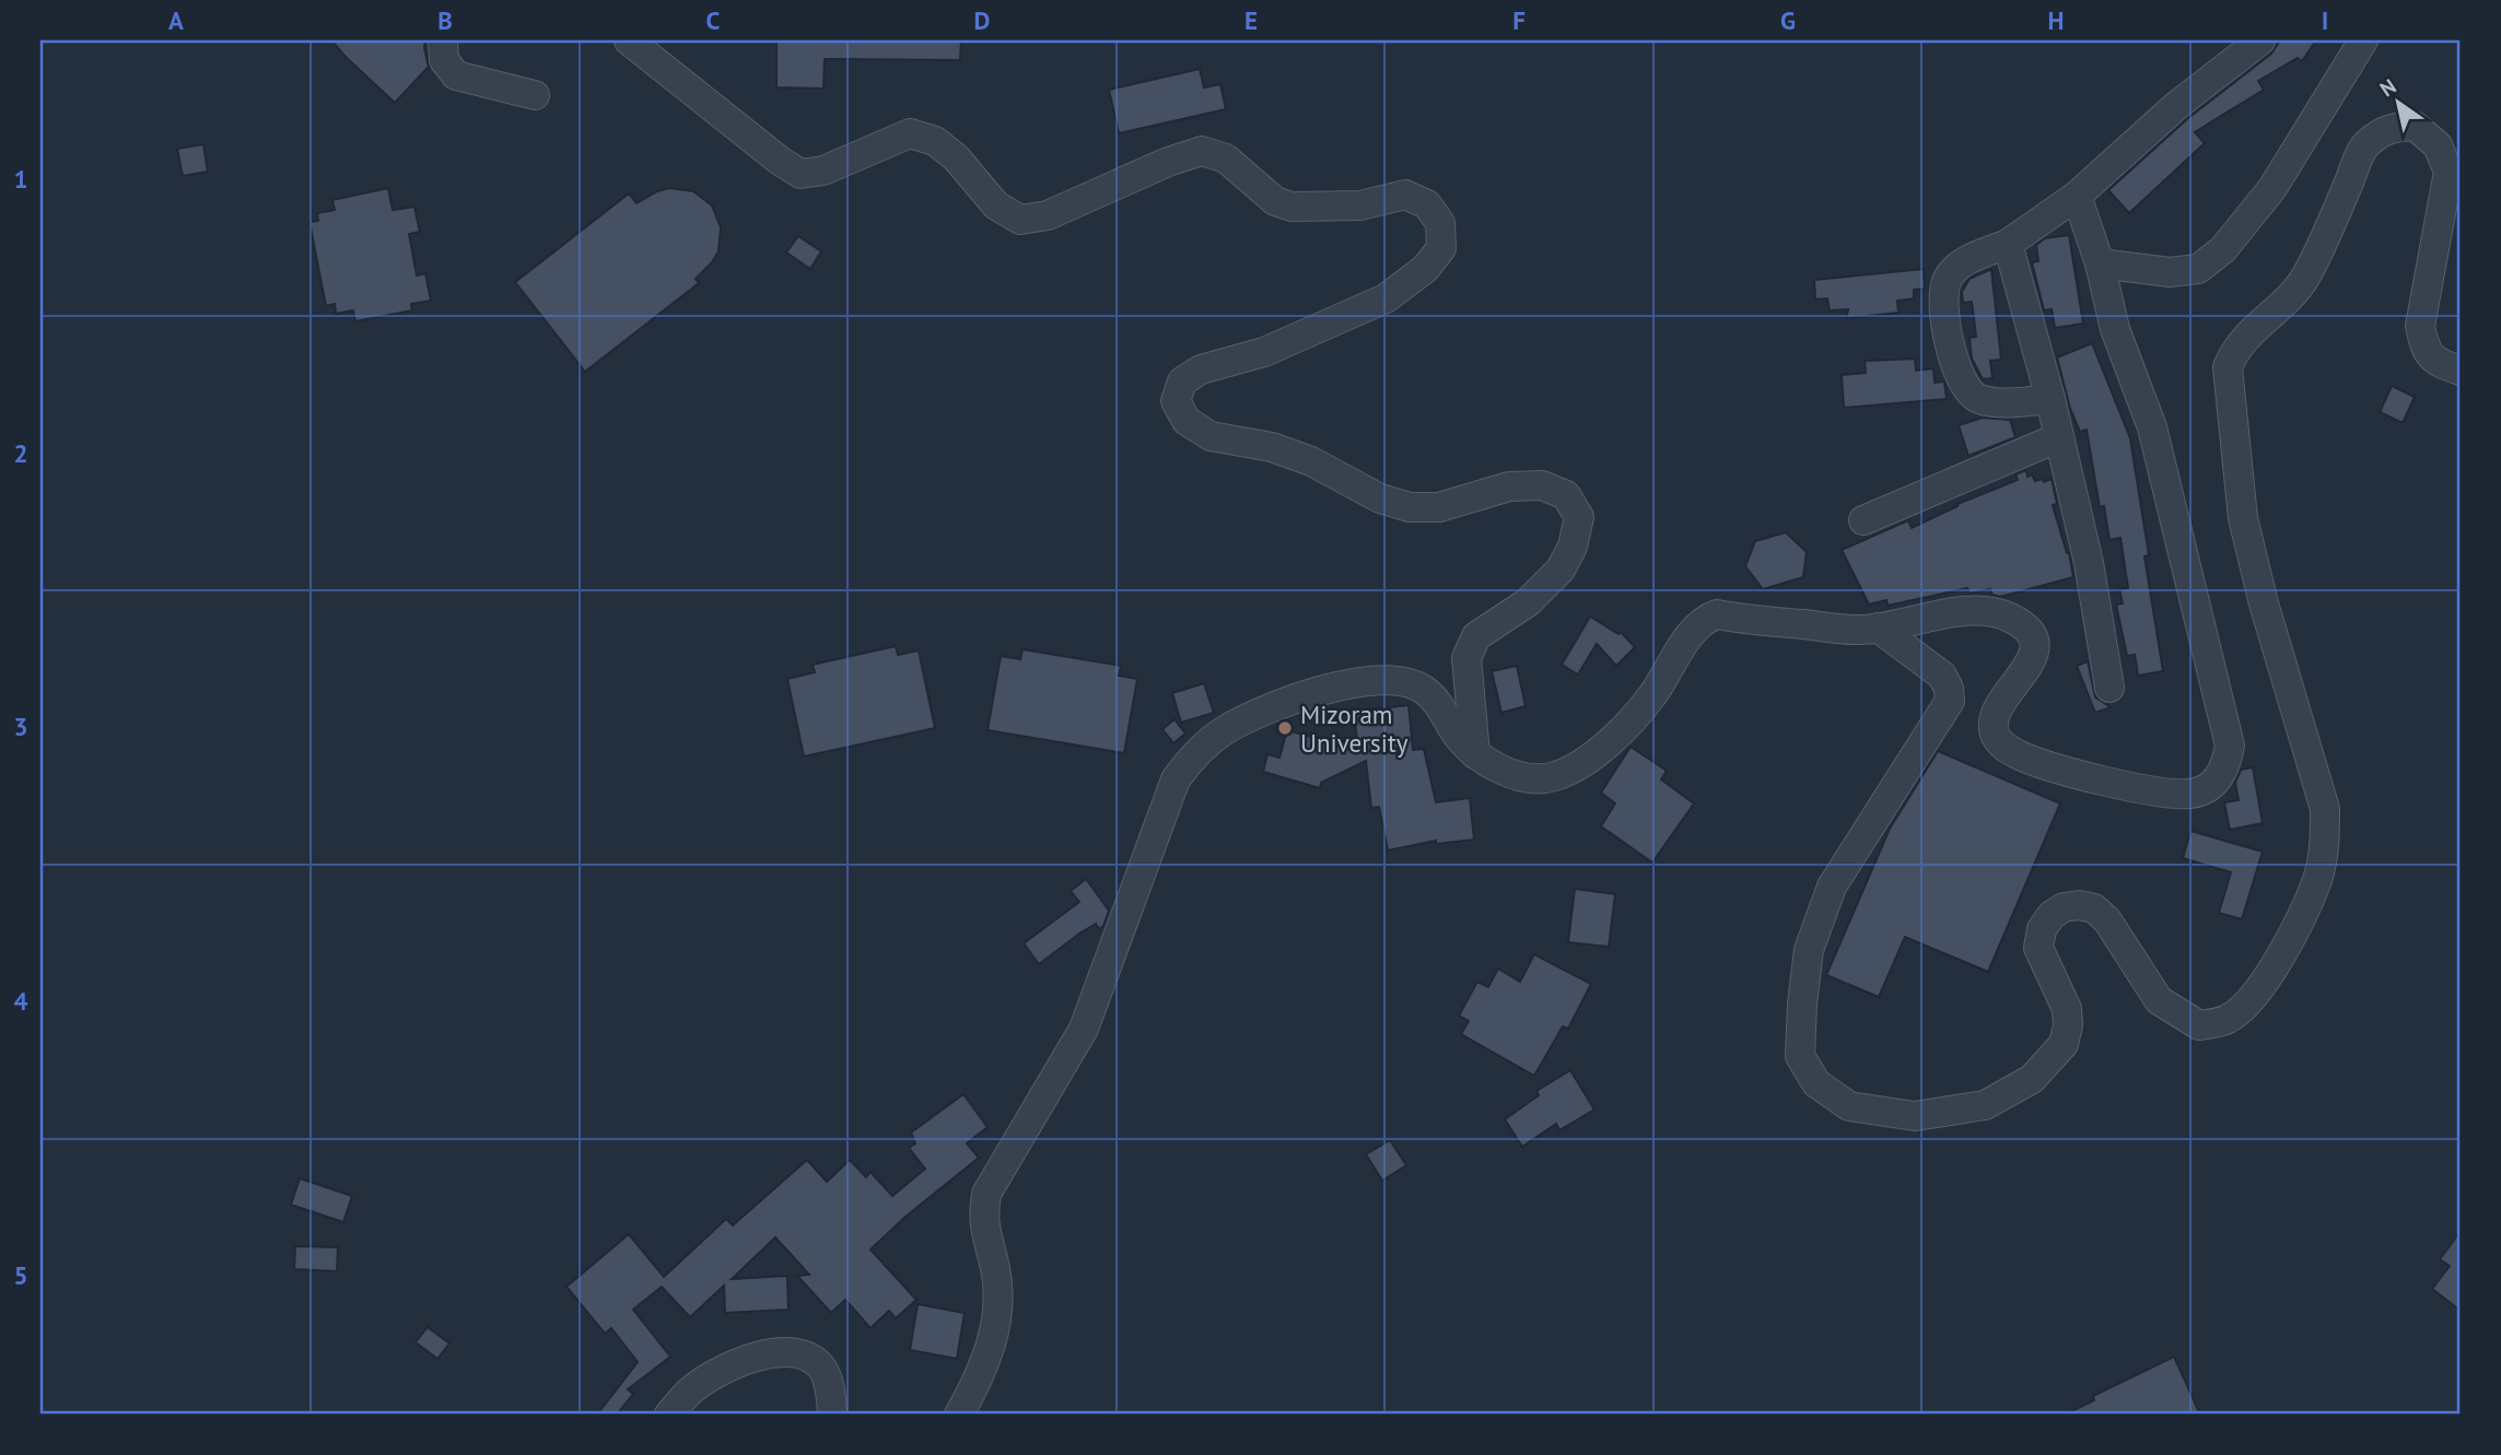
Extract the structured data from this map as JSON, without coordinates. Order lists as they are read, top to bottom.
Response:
{
  "places": ["Mizoram University"],
  "north": "top left",
  "grid": {
    "columns": [
      "A",
      "B",
      "C",
      "D",
      "E",
      "F",
      "G",
      "H",
      "I"
    ],
    "rows": [
      "1",
      "2",
      "3",
      "4",
      "5"
    ]
  }
}
